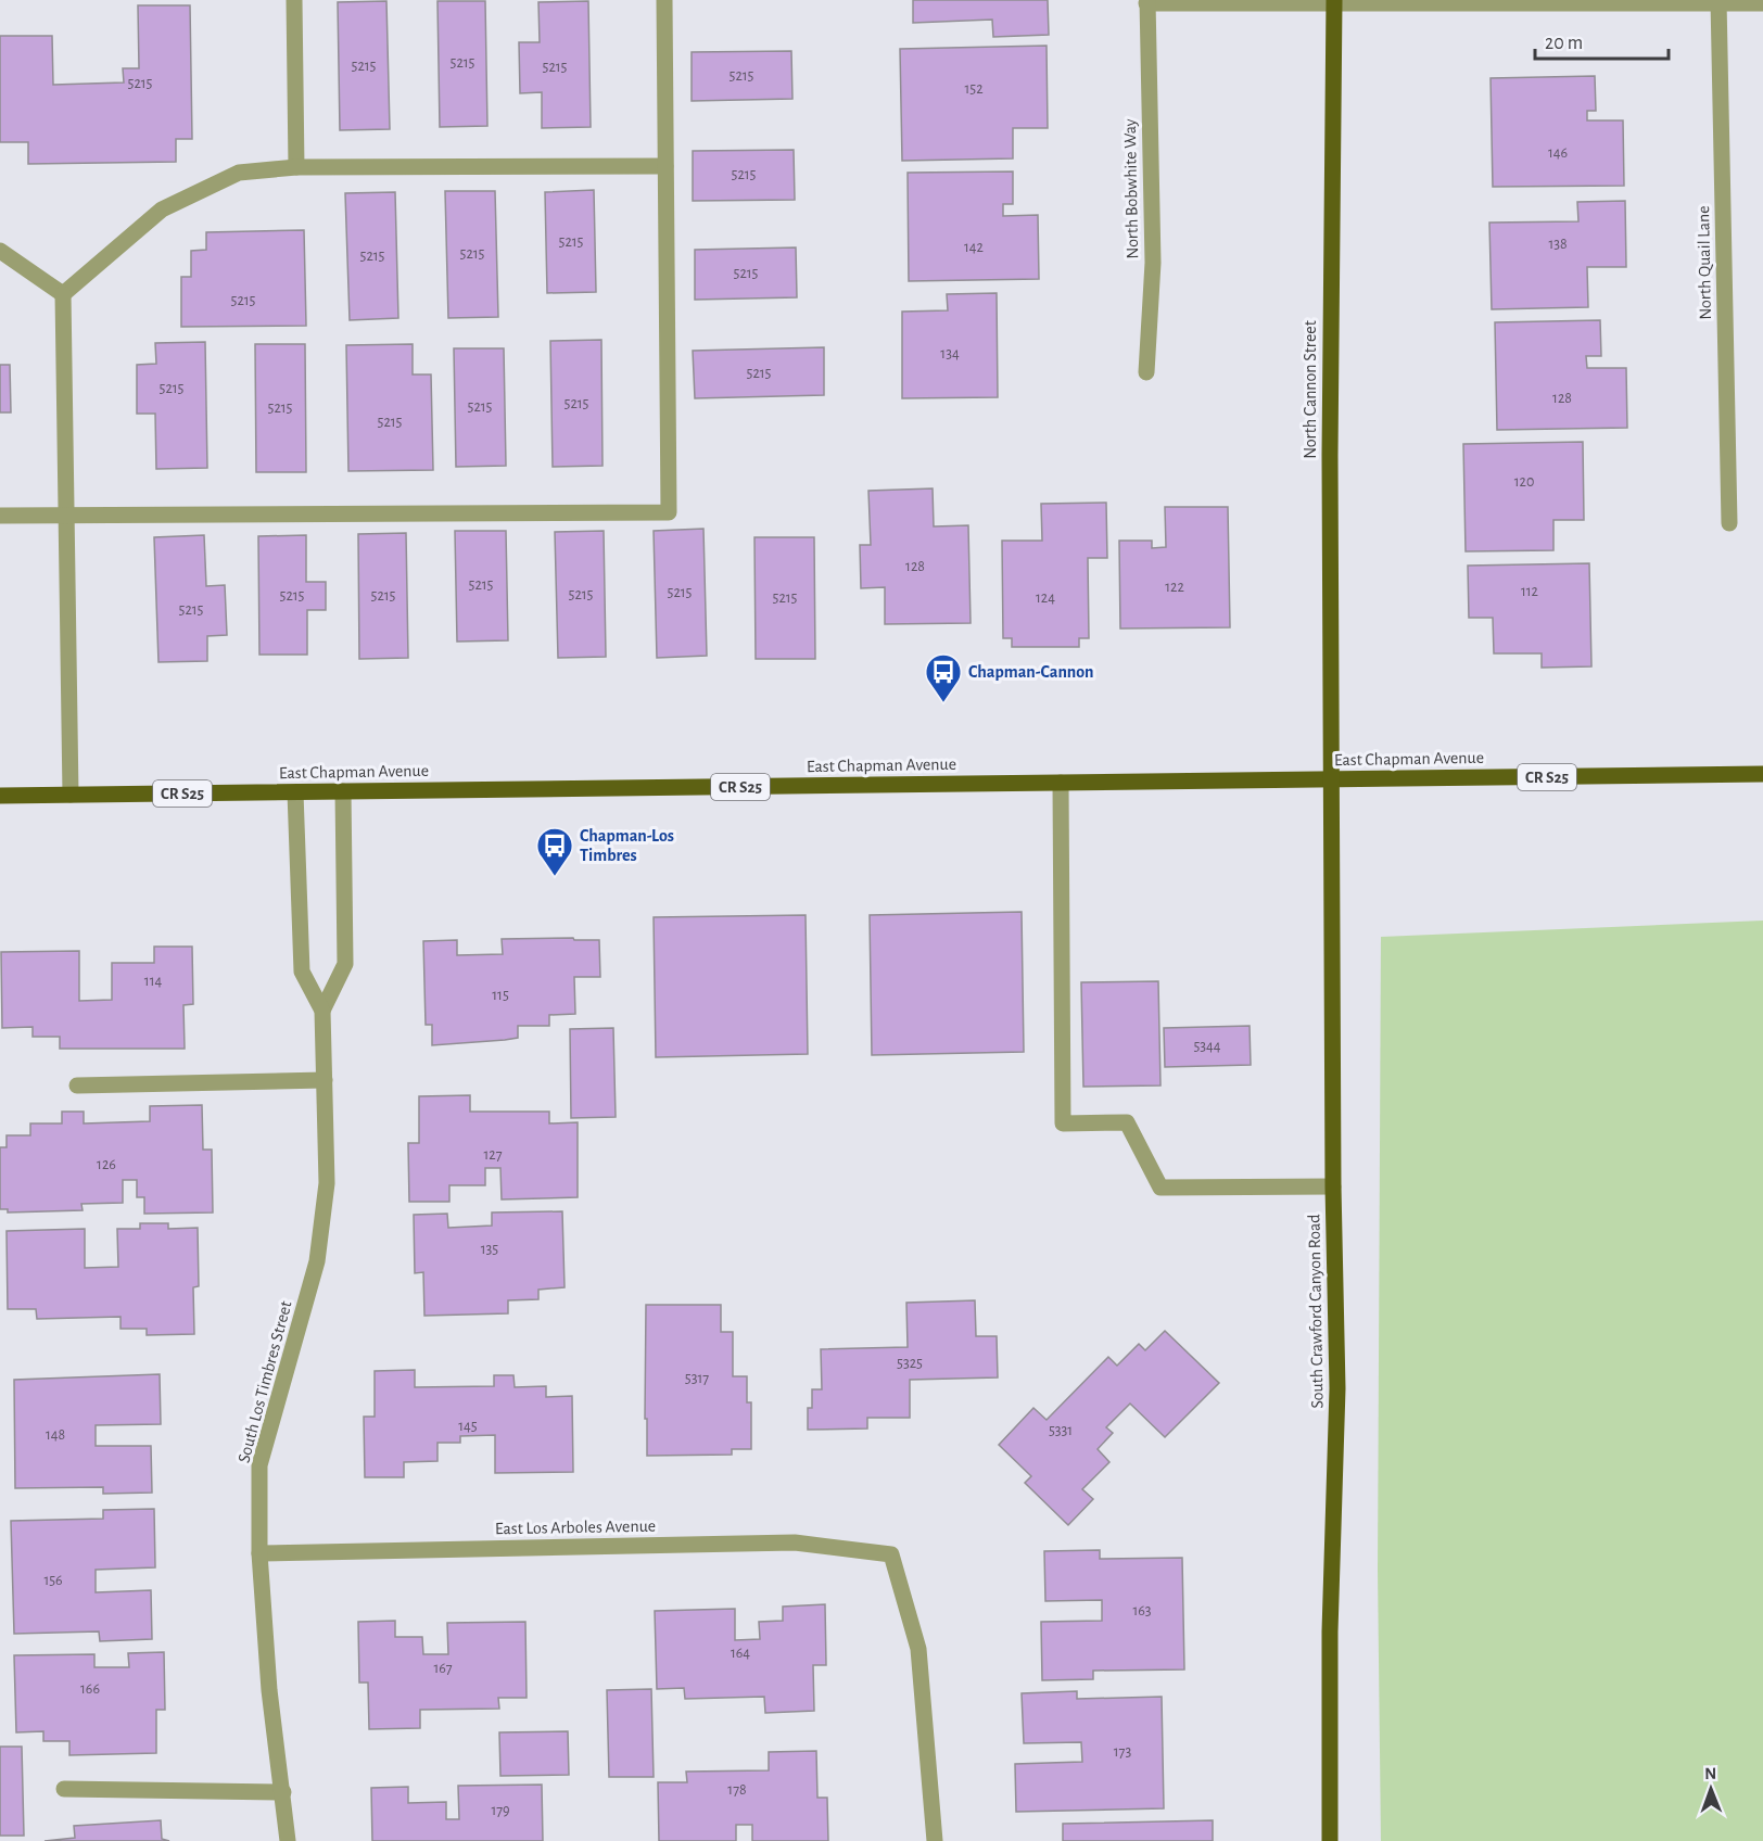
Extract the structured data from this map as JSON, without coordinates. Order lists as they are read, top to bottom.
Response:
{
  "streets": {
    "main road": [
      "North Cannon Street",
      "East Chapman Avenue",
      "CR S25",
      "South Crawford Canyon Road"
    ],
    "street": [
      "North Bobwhite Way",
      "North Quail Lane",
      "South Los Timbres Street",
      "East Los Arboles Avenue"
    ]
  },
  "crossings": [
    ["North Bobwhite Way", "North Quail Lane"],
    ["North Bobwhite Way", "North Cannon Street"],
    ["North Cannon Street", "East Chapman Avenue"],
    ["North Cannon Street", "South Crawford Canyon Road"],
    ["East Chapman Avenue", "South Crawford Canyon Road"],
    ["East Chapman Avenue", "South Los Timbres Street"],
    ["South Los Timbres Street", "East Los Arboles Avenue"]
  ],
  "places": {
    "bus stop": ["Chapman-Cannon", "Chapman-Los Timbres"]
  },
  "house_numbers": [
    "5215",
    "5215",
    "5215",
    "5215",
    "5215",
    "152",
    "146",
    "5215",
    "5215",
    "138",
    "142",
    "5215",
    "5215",
    "5215",
    "5215",
    "134",
    "5215",
    "5215",
    "128",
    "5215",
    "5215",
    "5215",
    "5215",
    "120",
    "128",
    "5215",
    "122",
    "112",
    "5215",
    "5215",
    "5215",
    "5215",
    "5215",
    "124",
    "5215",
    "114",
    "115",
    "5344",
    "127",
    "126",
    "135",
    "5325",
    "5317",
    "145",
    "5331",
    "148",
    "156",
    "163",
    "164",
    "167",
    "166",
    "173",
    "178",
    "179"
  ],
  "scale_bar": "20 m",
  "north": "top"
}
